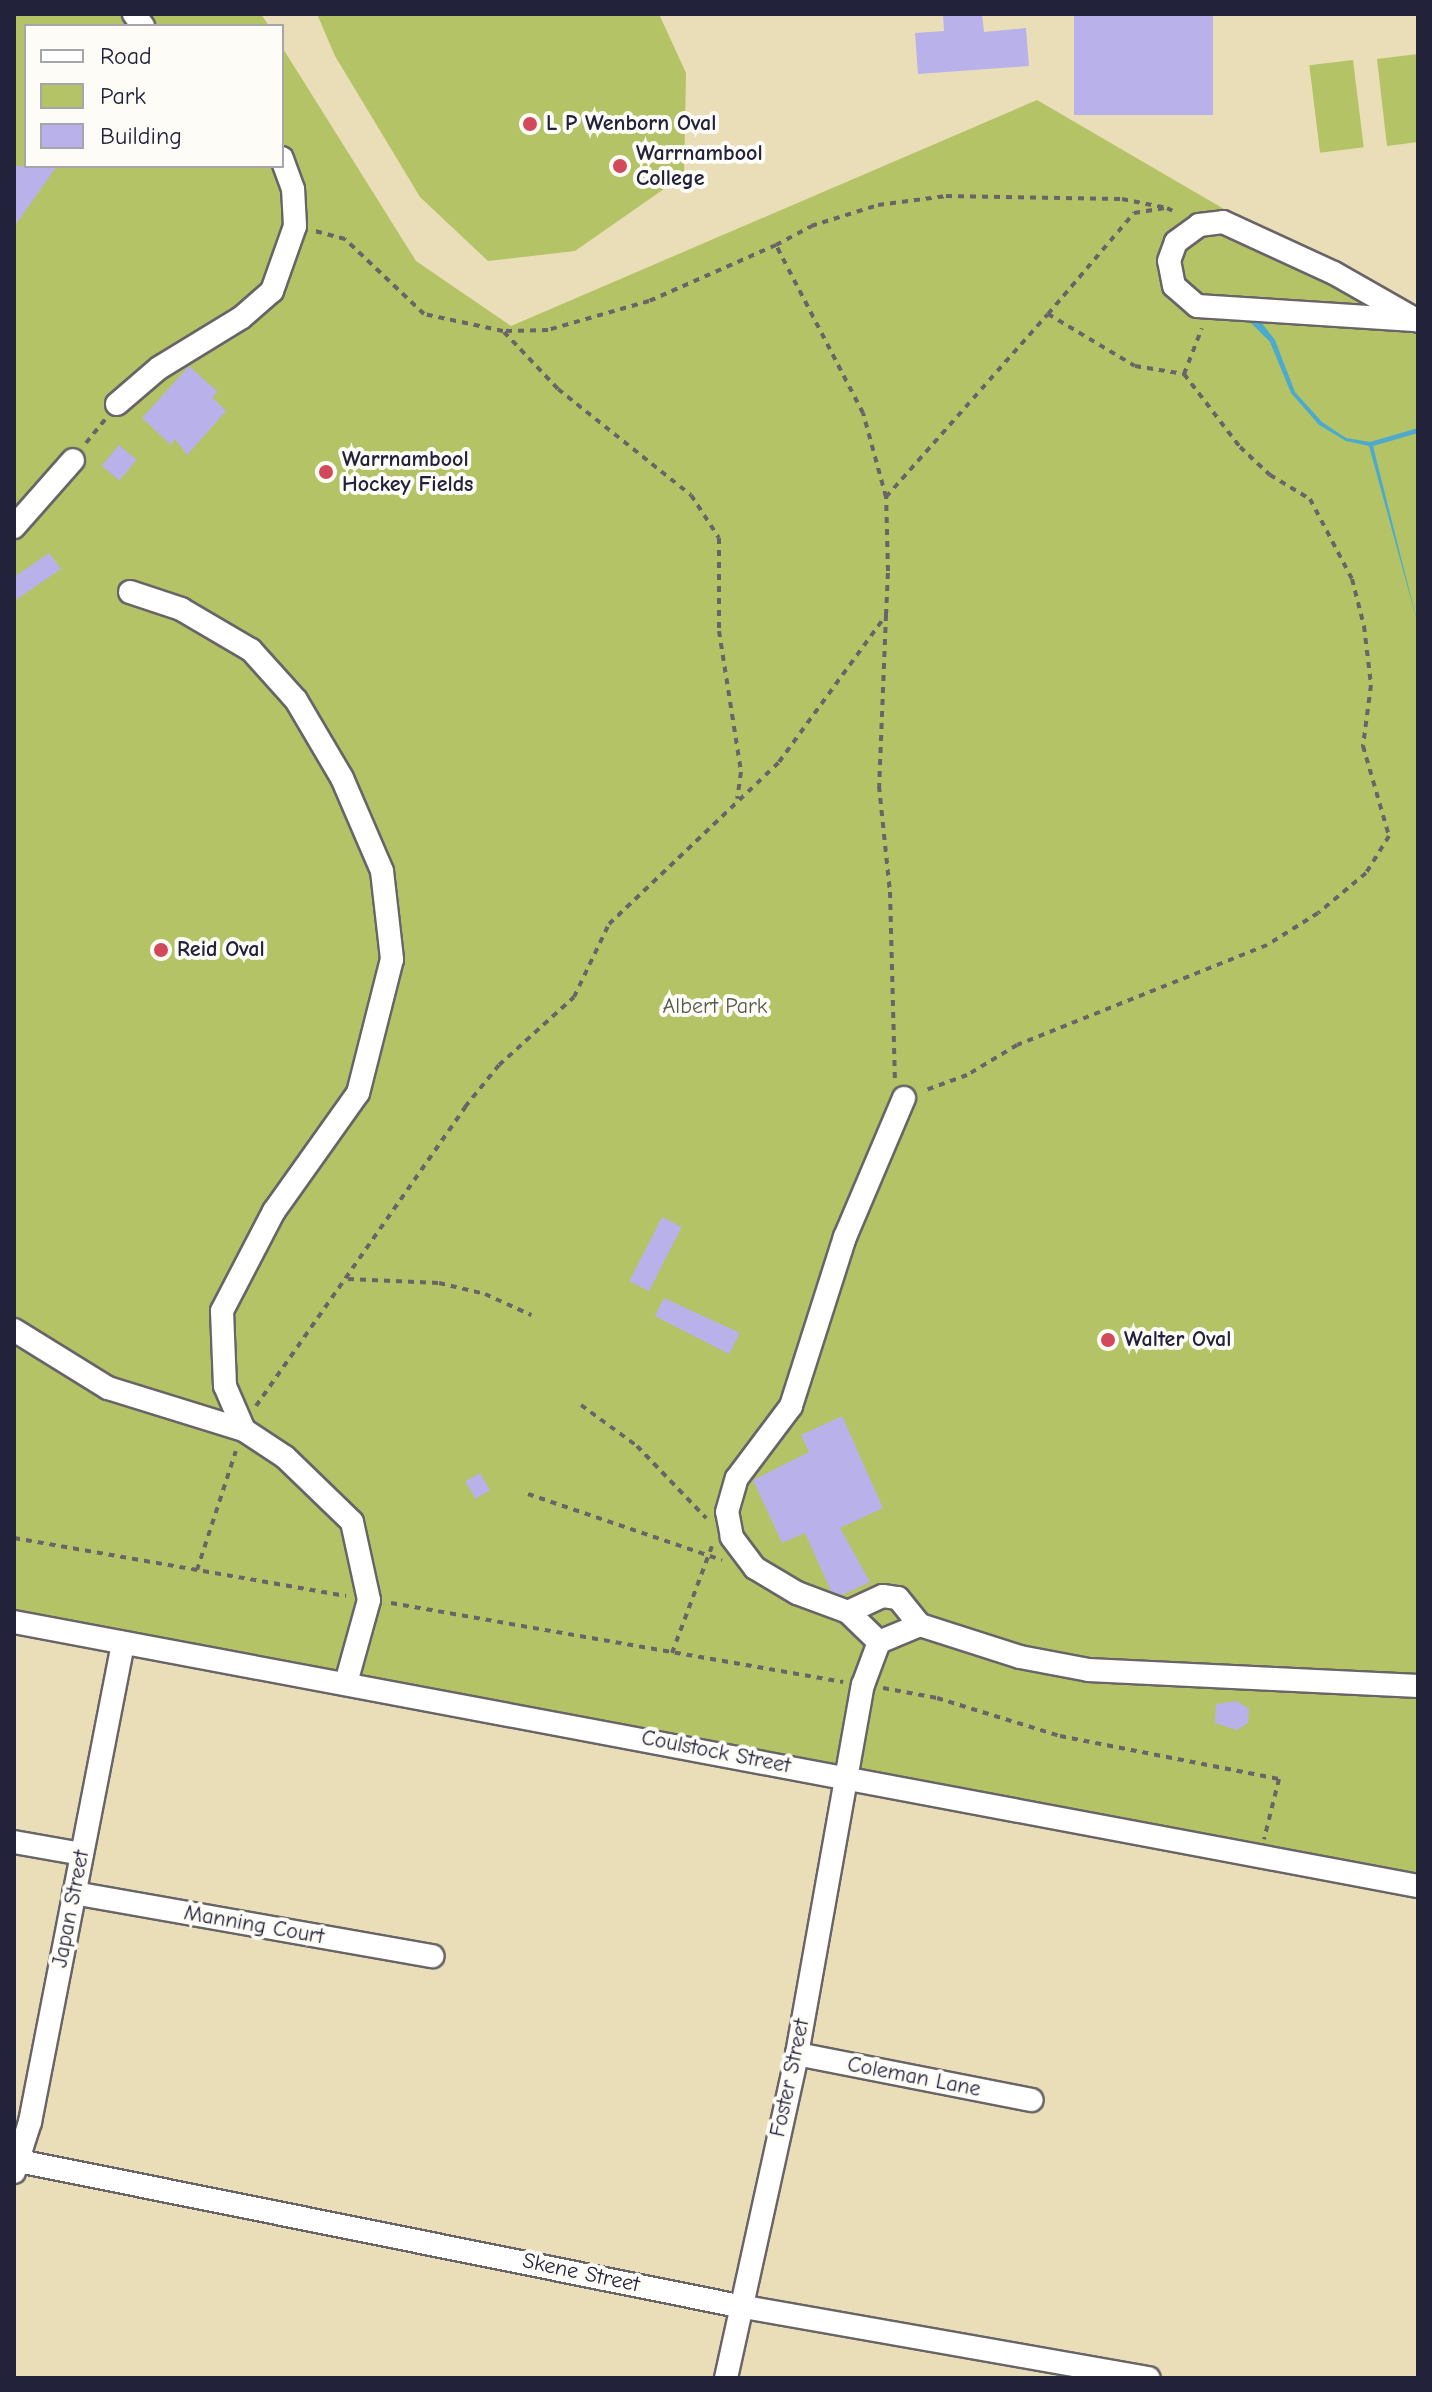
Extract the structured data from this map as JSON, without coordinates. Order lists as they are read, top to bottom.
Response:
{
  "streets": {
    "street": [
      "Coulstock Street",
      "Japan Street",
      "Manning Court",
      "Coleman Lane",
      "Foster Street",
      "Skene Street"
    ]
  },
  "crossings": [
    ["Coulstock Street", "Japan Street"],
    ["Coulstock Street", "Foster Street"],
    ["Japan Street", "Manning Court"],
    ["Japan Street", "Skene Street"],
    ["Coleman Lane", "Foster Street"],
    ["Foster Street", "Skene Street"]
  ],
  "parks": ["Albert Park"],
  "places": [
    "L P Wenborn Oval",
    "Warrnambool College",
    "Warrnambool Hockey Fields",
    "Reid Oval",
    "Walter Oval"
  ],
  "legend": ["Road", "Park", "Building"]
}
